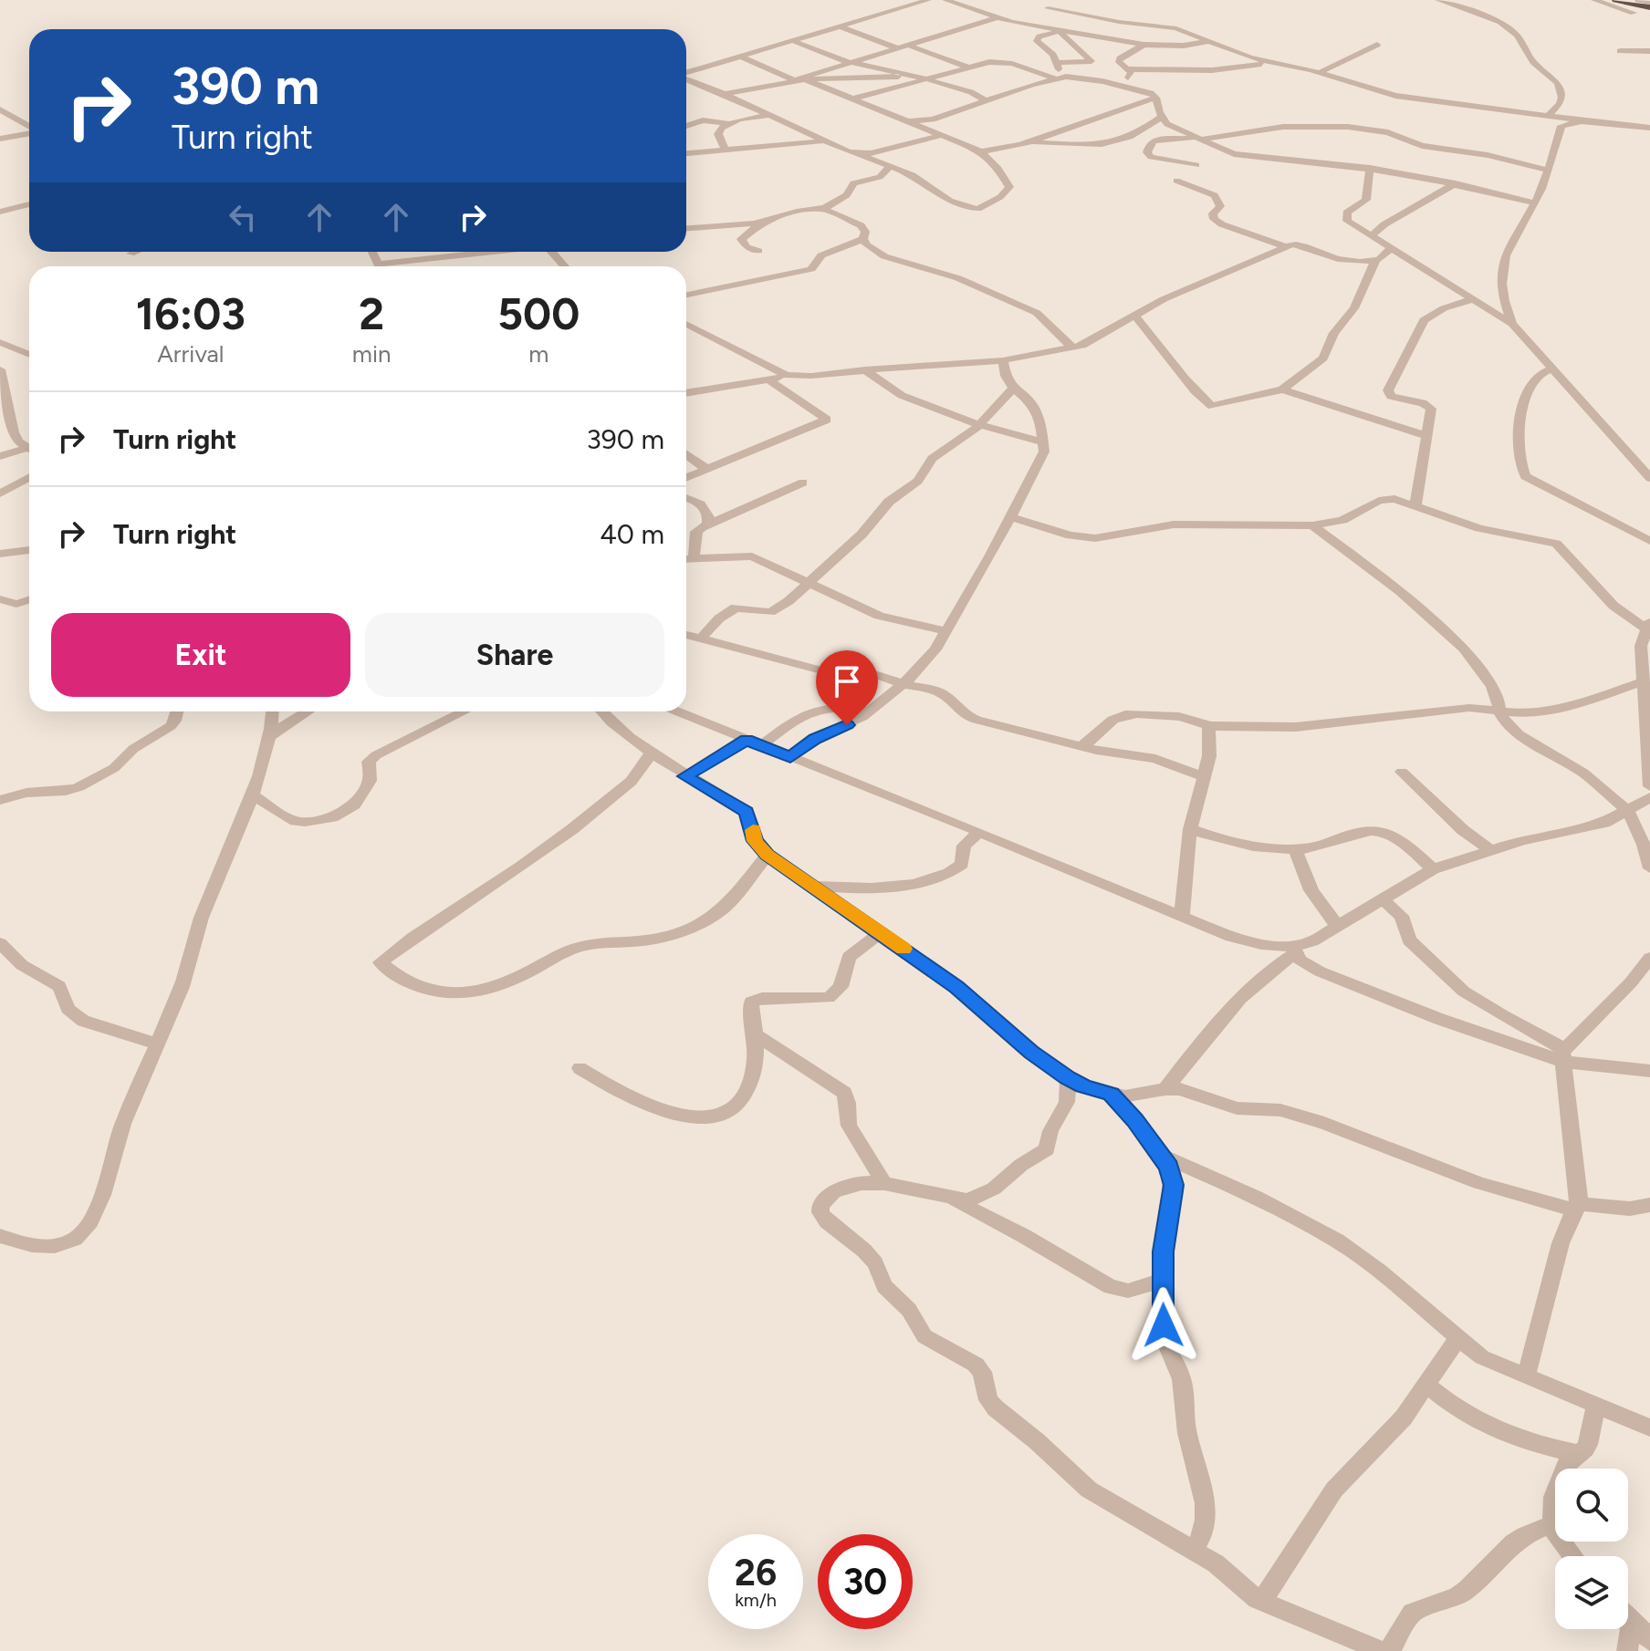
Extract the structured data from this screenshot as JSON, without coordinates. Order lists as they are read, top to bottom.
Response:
{
  "page": {
    "turn": ["390 m", "Turn right"],
    "eta": [
      "16:03",
      "Arrival",
      "2",
      "min",
      "500",
      "m"
    ],
    "list": [
      {
        "name": "Turn right",
        "value": "390 m"
      },
      {
        "name": "Turn right",
        "value": "40 m"
      }
    ],
    "buttons": ["Exit", "Share"],
    "speed": "26 km/h",
    "limit": "30"
  }
}
